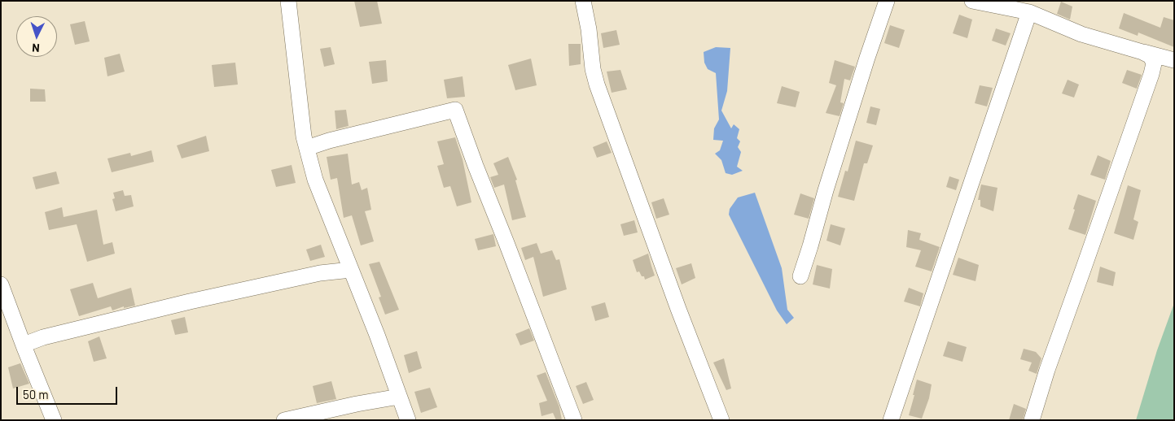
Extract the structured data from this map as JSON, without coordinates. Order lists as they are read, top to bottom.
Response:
{
  "scale_bar": "50 m",
  "north": "bottom"
}
